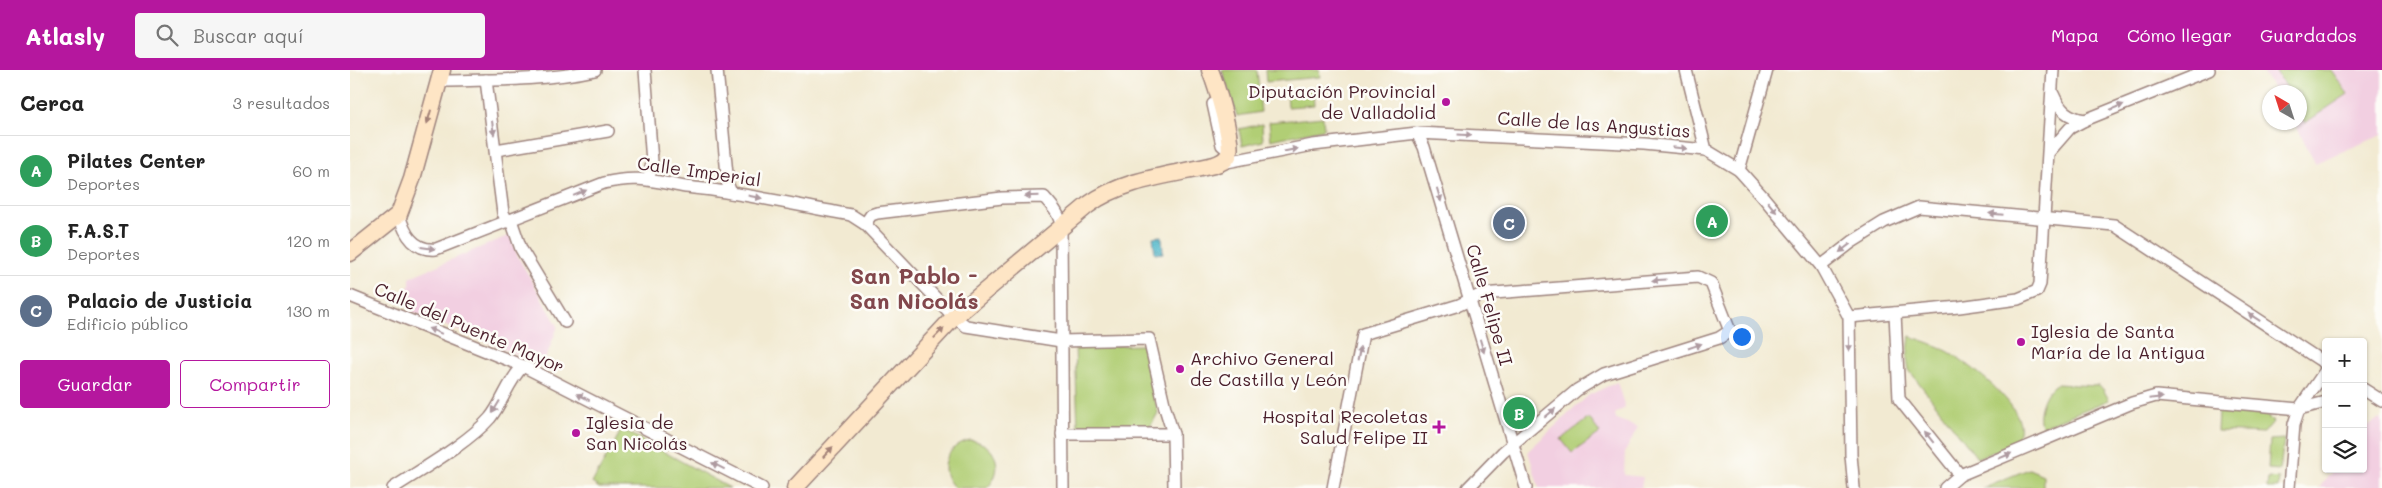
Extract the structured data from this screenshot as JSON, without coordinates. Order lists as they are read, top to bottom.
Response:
{
  "streets": {
    "street": [
      "Calle de las Angustias",
      "Calle Imperial",
      "Calle Felipe II",
      "Calle del Puente Mayor"
    ]
  },
  "crossings": [
    ["Calle de las Angustias", "Calle Felipe II"]
  ],
  "one_way": ["Calle Imperial", "Calle Felipe II", "Calle del Puente Mayor"],
  "districts": ["San Pablo - San Nicolás"],
  "places": {
    "other": [
      "Diputación Provincial de Valladolid",
      "Iglesia de Santa María de la Antigua",
      "Archivo General de Castilla y León",
      "Iglesia de San Nicolás"
    ],
    "health": ["Hospital Recoletas Salud Felipe II"]
  },
  "north": "top left",
  "page": {
    "header": "Atlasly",
    "search": "Buscar aquí",
    "nav": ["Mapa", "Cómo llegar", "Guardados"],
    "heading": ["Cerca", "3 resultados"],
    "list": [
      {
        "mark": "A",
        "name": "Pilates Center",
        "note": "Deportes",
        "value": "60 m"
      },
      {
        "mark": "B",
        "name": "F.A.S.T",
        "note": "Deportes",
        "value": "120 m"
      },
      {
        "mark": "C",
        "name": "Palacio de Justicia",
        "note": "Edificio público",
        "value": "130 m"
      }
    ],
    "pins": ["A", "C", "B"],
    "map_buttons": ["+", "−"],
    "buttons": ["Guardar", "Compartir"]
  }
}
